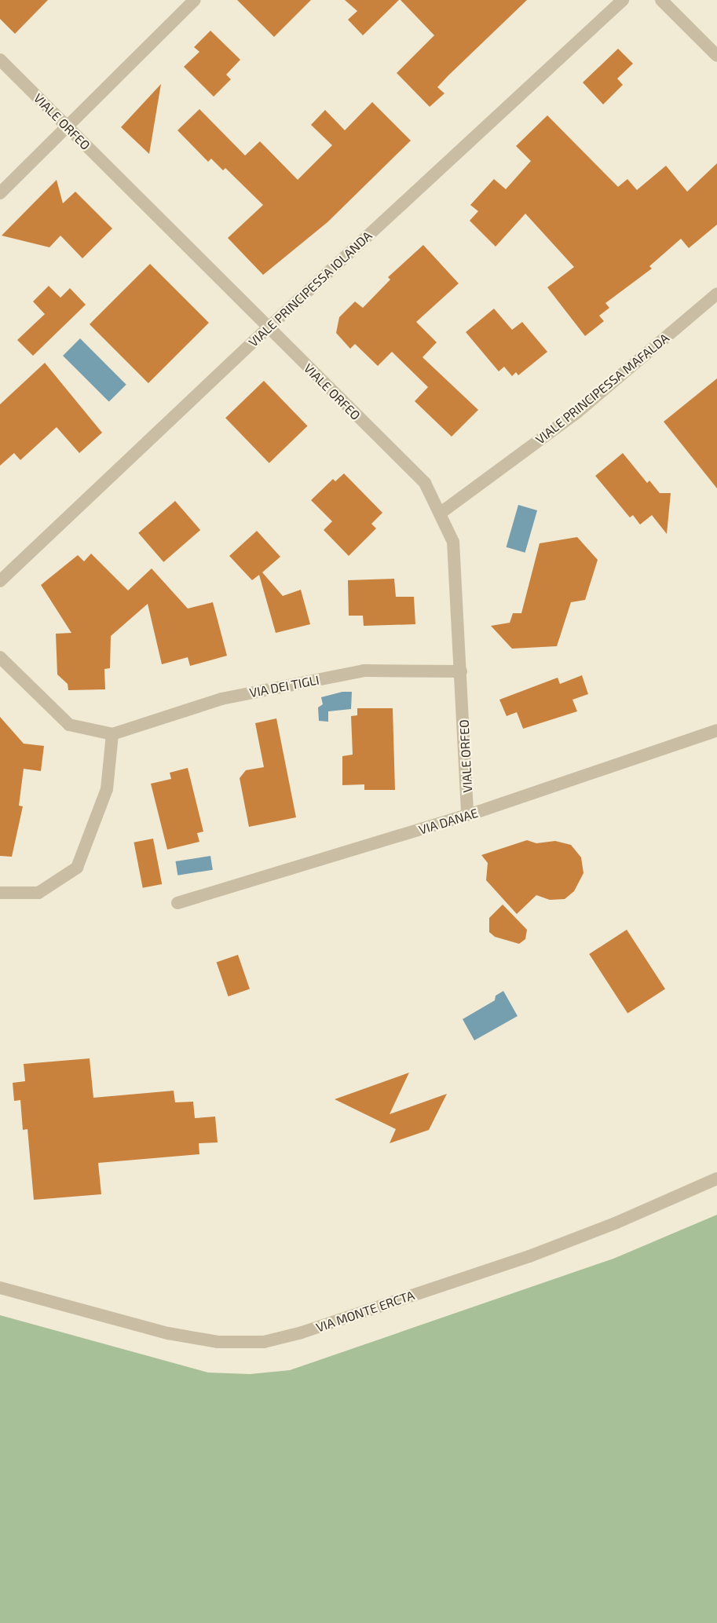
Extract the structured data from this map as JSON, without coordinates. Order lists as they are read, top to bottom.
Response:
{
  "streets": {
    "street": [
      "VIALE ORFEO",
      "VIALE PRINCIPESSA IOLANDA",
      "VIALE PRINCIPESSA MAFALDA",
      "VIA DEI TIGLI",
      "VIA DANAE",
      "VIA MONTE ERCTA"
    ]
  },
  "crossings": [
    ["VIALE ORFEO", "VIALE PRINCIPESSA IOLANDA"],
    ["VIALE ORFEO", "VIALE PRINCIPESSA MAFALDA"],
    ["VIALE ORFEO", "VIA DEI TIGLI"],
    ["VIALE ORFEO", "VIA DANAE"]
  ]
}
